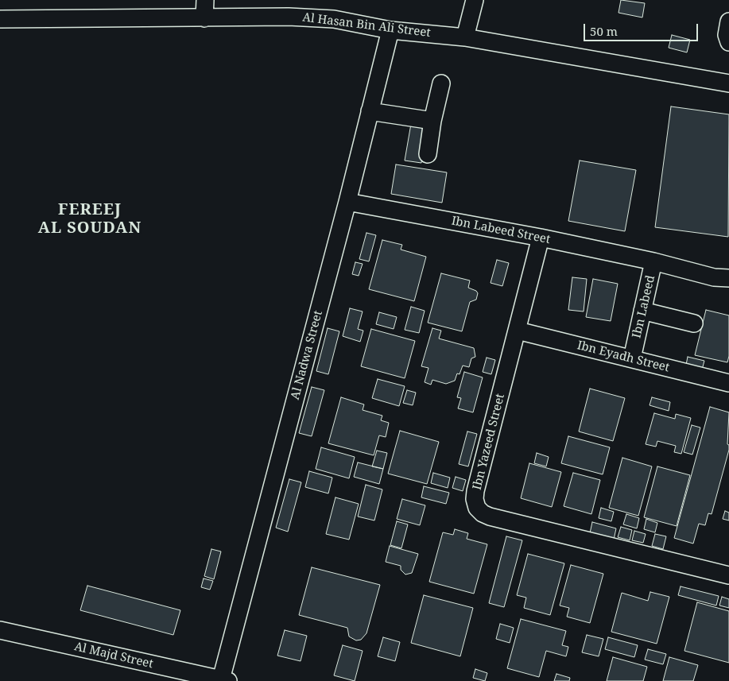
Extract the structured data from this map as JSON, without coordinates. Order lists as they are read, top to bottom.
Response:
{
  "streets": {
    "street": [
      "Al Hasan Bin Ali Street",
      "Ibn Labeed Street",
      "Ibn Labeed",
      "Al Nadwa Street",
      "Ibn Eyadh Street",
      "Ibn Yazeed Street",
      "Al Majd Street"
    ]
  },
  "crossings": [
    ["Al Hasan Bin Ali Street", "Al Nadwa Street"],
    ["Ibn Labeed Street", "Ibn Labeed"],
    ["Ibn Labeed Street", "Al Nadwa Street"],
    ["Ibn Labeed Street", "Ibn Yazeed Street"],
    ["Ibn Labeed", "Ibn Eyadh Street"],
    ["Al Nadwa Street", "Al Majd Street"],
    ["Ibn Eyadh Street", "Ibn Yazeed Street"]
  ],
  "districts": ["FEREEJ AL SOUDAN"],
  "scale_bar": "50 m"
}
